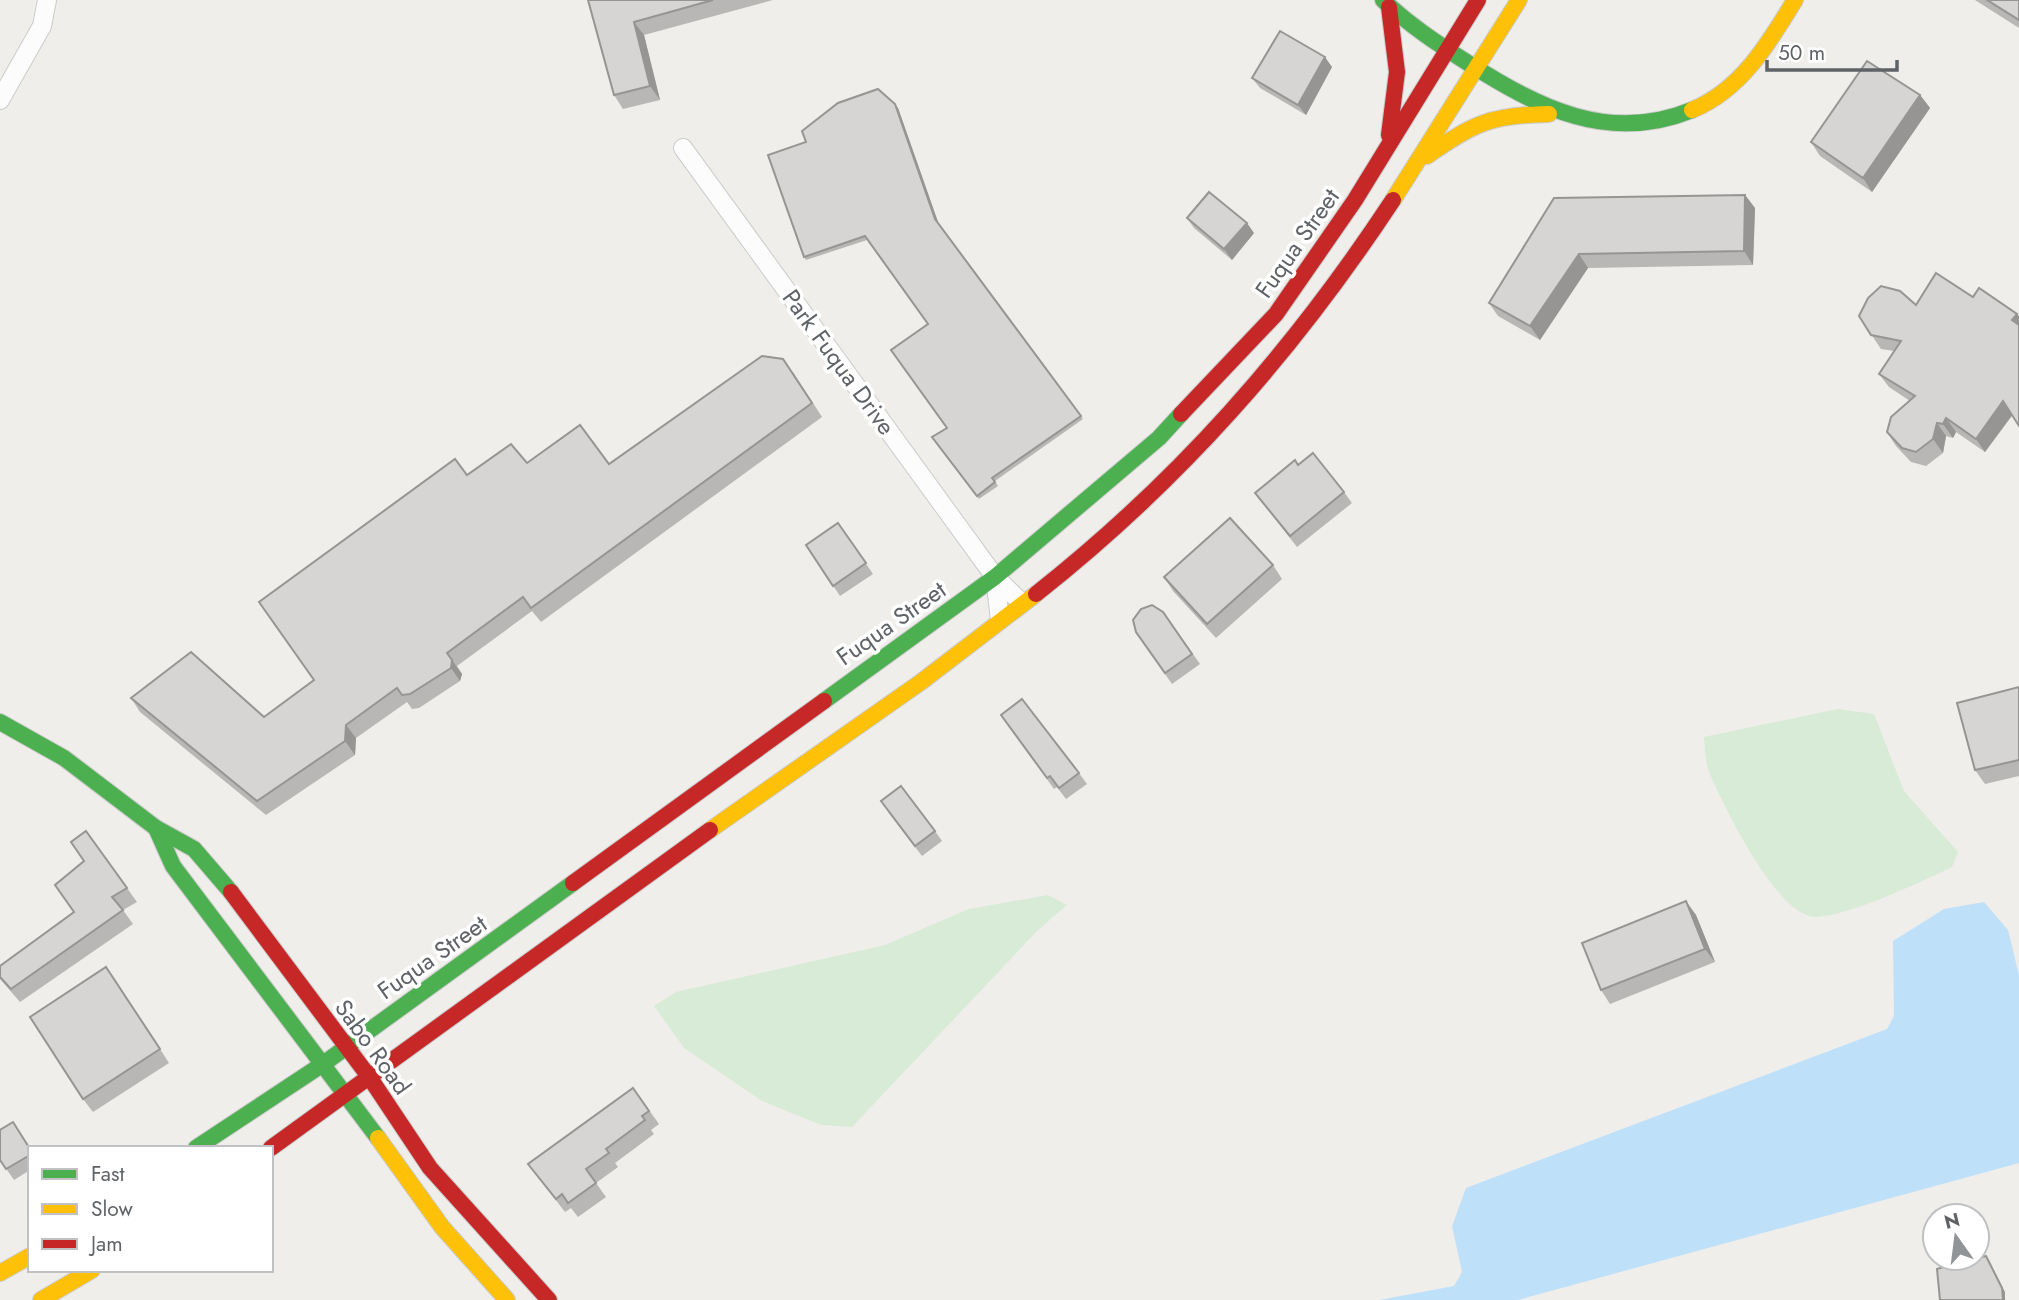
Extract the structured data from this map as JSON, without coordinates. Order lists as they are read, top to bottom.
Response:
{
  "streets": {
    "main road": ["Fuqua Street", "Sabo Road"],
    "street": ["Park Fuqua Drive"]
  },
  "crossings": [
    ["Fuqua Street", "Park Fuqua Drive"],
    ["Fuqua Street", "Sabo Road"]
  ],
  "legend": ["Fast", "Slow", "Jam"],
  "scale_bar": "50 m",
  "north": "top"
}
